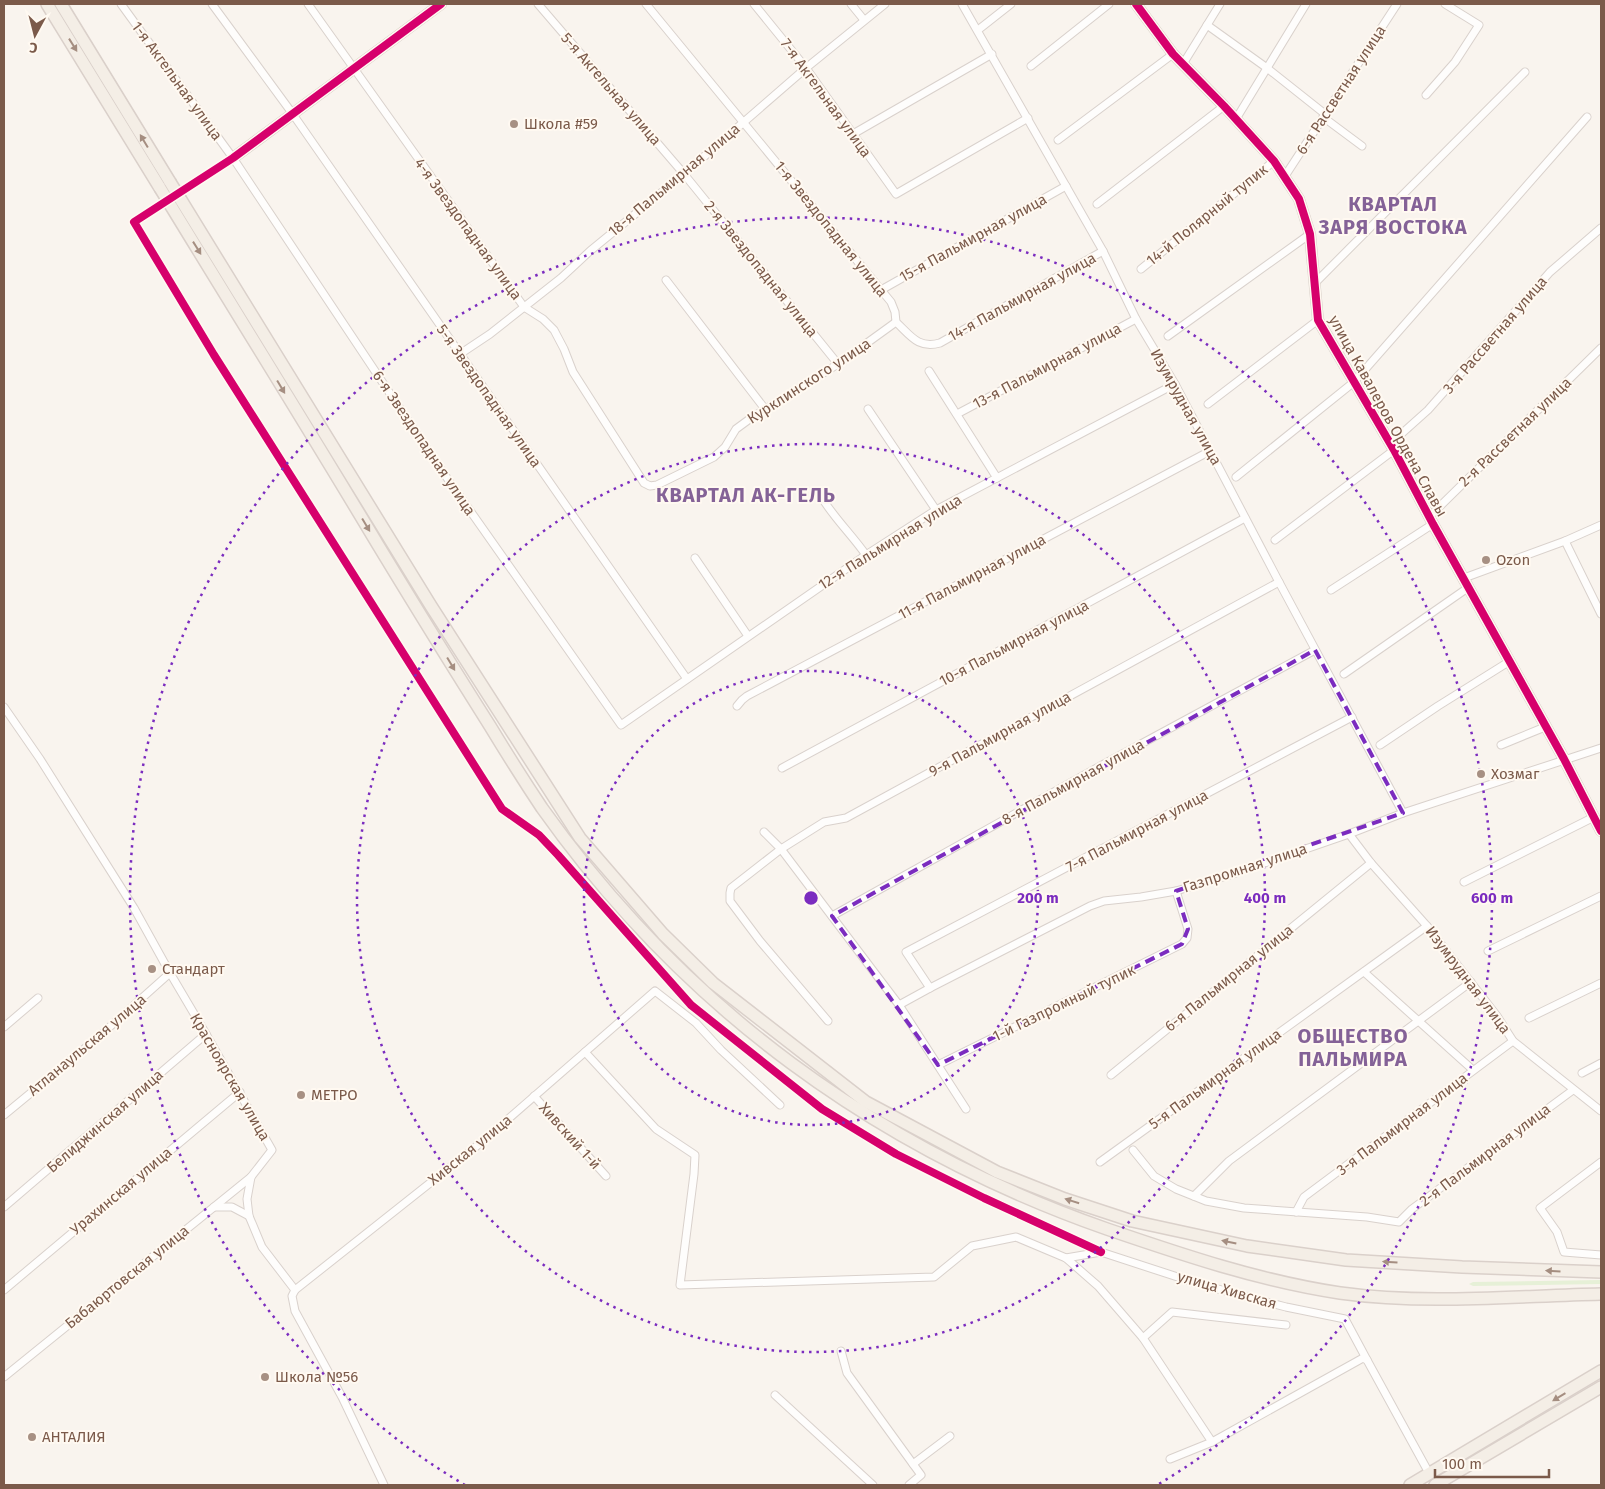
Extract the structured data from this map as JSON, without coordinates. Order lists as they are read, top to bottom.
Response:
{
  "streets": {
    "street": [
      "1-я Акгельная улица",
      "5-я Акгельная улица",
      "6-я Рассветная улица",
      "7-я Акгельная улица",
      "18-я Пальмирная улица",
      "14-й Полярный тупик",
      "4-я Звездопадная улица",
      "1-я Звездопадная улица",
      "15-я Пальмирная улица",
      "2-я Звездопадная улица",
      "14-я Пальмирная улица",
      "3-я Рассветная улица",
      "13-я Пальмирная улица",
      "Курклинского улица",
      "5-я Звездопадная улица",
      "Изумрудная улица",
      "улица Кавалеров Ордена Славы",
      "2-я Рассветная улица",
      "6-я Звездопадная улица",
      "12-я Пальмирная улица",
      "11-я Пальмирная улица",
      "10-я Пальмирная улица",
      "9-я Пальмирная улица",
      "8-я Пальмирная улица",
      "7-я Пальмирная улица",
      "Газпромная улица",
      "6-я Пальмирная улица",
      "1-й Газпромный тупик",
      "Атланаульская улица",
      "Красноярская улица",
      "5-я Пальмирная улица",
      "Белиджинская улица",
      "3-я Пальмирная улица",
      "Хивский 1-й",
      "Хивская улица",
      "2-я Пальмирная улица",
      "Урахинская улица",
      "Бабаюртовская улица",
      "улица Хивская"
    ]
  },
  "crossings": [
    ["1-я Акгельная улица", "6-я Звездопадная улица"],
    ["5-я Акгельная улица", "18-я Пальмирная улица"],
    ["5-я Акгельная улица", "2-я Звездопадная улица"],
    ["6-я Рассветная улица", "улица Кавалеров Ордена Славы"],
    ["7-я Акгельная улица", "18-я Пальмирная улица"],
    ["7-я Акгельная улица", "Изумрудная улица"],
    ["18-я Пальмирная улица", "4-я Звездопадная улица"],
    ["18-я Пальмирная улица", "1-я Звездопадная улица"],
    ["18-я Пальмирная улица", "2-я Звездопадная улица"],
    ["18-я Пальмирная улица", "5-я Звездопадная улица"],
    ["14-й Полярный тупик", "улица Кавалеров Ордена Славы"],
    ["4-я Звездопадная улица", "Курклинского улица"],
    ["1-я Звездопадная улица", "15-я Пальмирная улица"],
    ["1-я Звездопадная улица", "14-я Пальмирная улица"],
    ["1-я Звездопадная улица", "Курклинского улица"],
    ["15-я Пальмирная улица", "Изумрудная улица"],
    ["2-я Звездопадная улица", "Курклинского улица"],
    ["14-я Пальмирная улица", "Изумрудная улица"],
    ["3-я Рассветная улица", "улица Кавалеров Ордена Славы"],
    ["13-я Пальмирная улица", "Изумрудная улица"],
    ["5-я Звездопадная улица", "12-я Пальмирная улица"],
    ["Изумрудная улица", "12-я Пальмирная улица"],
    ["Изумрудная улица", "11-я Пальмирная улица"],
    ["Изумрудная улица", "10-я Пальмирная улица"],
    ["Изумрудная улица", "9-я Пальмирная улица"],
    ["Изумрудная улица", "8-я Пальмирная улица"],
    ["Изумрудная улица", "7-я Пальмирная улица"],
    ["Изумрудная улица", "Газпромная улица"],
    ["Изумрудная улица", "6-я Пальмирная улица"],
    ["Изумрудная улица", "5-я Пальмирная улица"],
    ["Изумрудная улица", "3-я Пальмирная улица"],
    ["Изумрудная улица", "2-я Пальмирная улица"],
    ["улица Кавалеров Ордена Славы", "2-я Рассветная улица"],
    ["улица Кавалеров Ордена Славы", "Газпромная улица"],
    ["6-я Звездопадная улица", "12-я Пальмирная улица"],
    ["7-я Пальмирная улица", "Газпромная улица"],
    ["Газпромная улица", "1-й Газпромный тупик"],
    ["Атланаульская улица", "Красноярская улица"],
    ["Красноярская улица", "Белиджинская улица"],
    ["Красноярская улица", "Урахинская улица"],
    ["Красноярская улица", "Бабаюртовская улица"],
    ["3-я Пальмирная улица", "2-я Пальмирная улица"],
    ["Хивский 1-й", "Хивская улица"]
  ],
  "districts": ["КВАРТАЛ ЗАРЯ ВОСТОКА", "КВАРТАЛ АК-ГЕЛЬ", "ОБЩЕСТВО ПАЛЬМИРА"],
  "places": [
    "Школа #59",
    "Ozon",
    "Хозмаг",
    "Стандарт",
    "МЕТРО",
    "Школа №56",
    "АНТАЛИЯ"
  ],
  "scale_bar": "100 m",
  "north": "bottom",
  "rings": ["200 m", "400 m", "600 m"]
}
